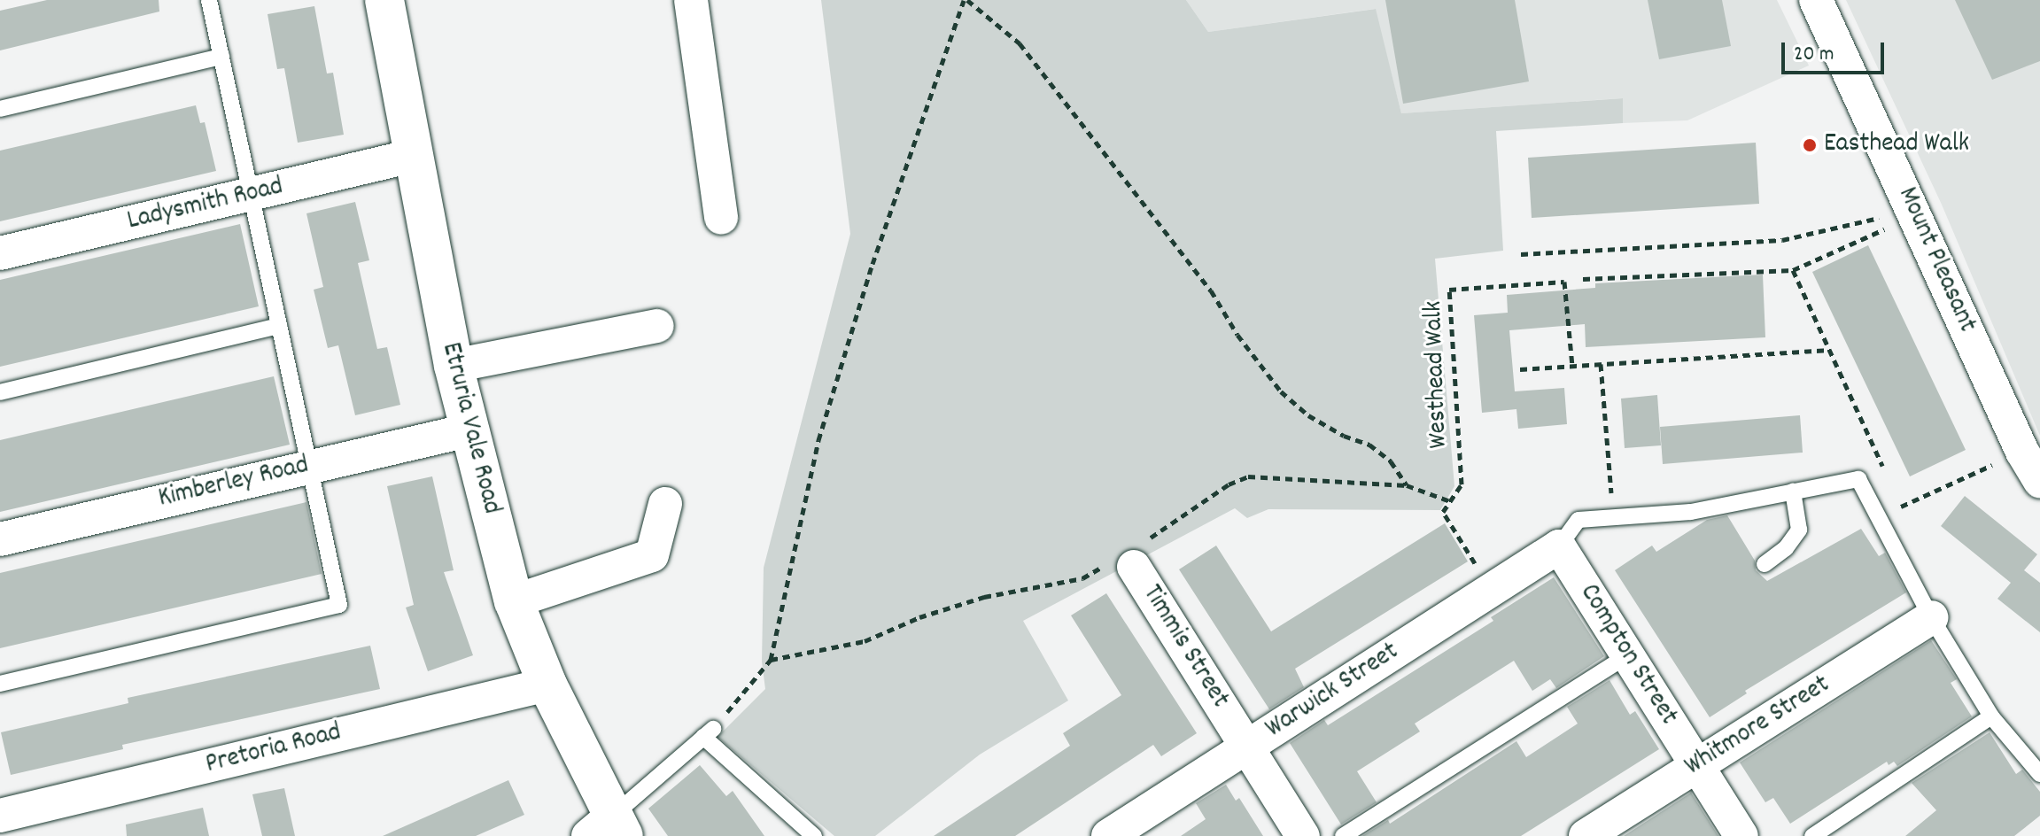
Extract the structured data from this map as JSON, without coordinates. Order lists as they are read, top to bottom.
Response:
{
  "streets": {
    "main road": ["Etruria Vale Road"],
    "street": [
      "Ladysmith Road",
      "Mount Pleasant",
      "Kimberley Road",
      "Timmis Street",
      "Compton Street",
      "Warwick Street",
      "Whitmore Street",
      "Pretoria Road"
    ],
    "path": ["Westhead Walk"]
  },
  "crossings": [
    ["Ladysmith Road", "Etruria Vale Road"],
    ["Westhead Walk", "Warwick Street"],
    ["Etruria Vale Road", "Kimberley Road"],
    ["Etruria Vale Road", "Pretoria Road"],
    ["Timmis Street", "Warwick Street"],
    ["Compton Street", "Warwick Street"],
    ["Compton Street", "Whitmore Street"]
  ],
  "places": ["Easthead Walk"],
  "scale_bar": "20 m"
}
